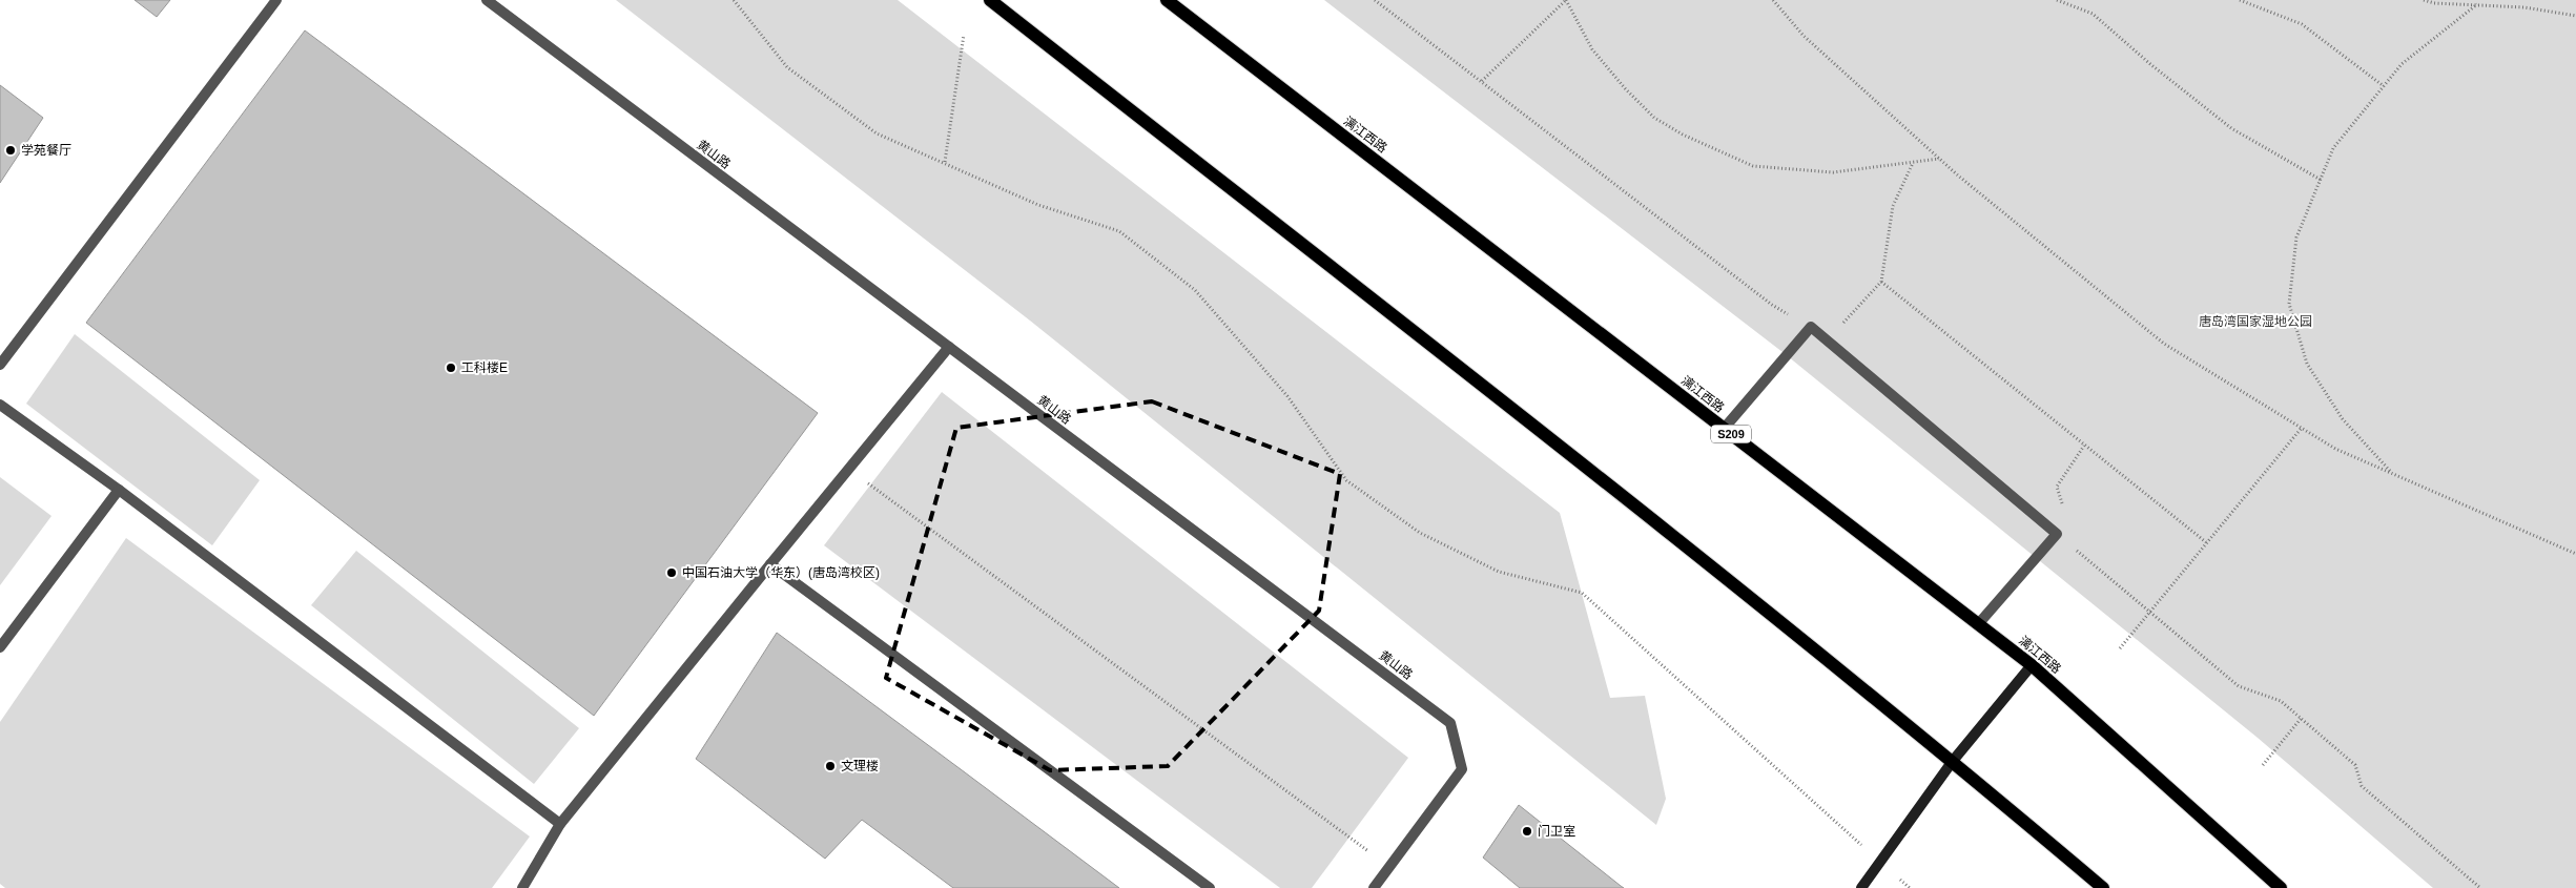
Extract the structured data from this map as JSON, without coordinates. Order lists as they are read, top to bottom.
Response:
{
  "streets": {
    "main road": ["漓江西路", "S209"],
    "street": ["黄山路"]
  },
  "parks": ["唐岛湾国家湿地公园"],
  "places": [
    "学苑餐厅",
    "工科楼E",
    "中国石油大学（华东）(唐岛湾校区)",
    "文理楼",
    "门卫室"
  ]
}
